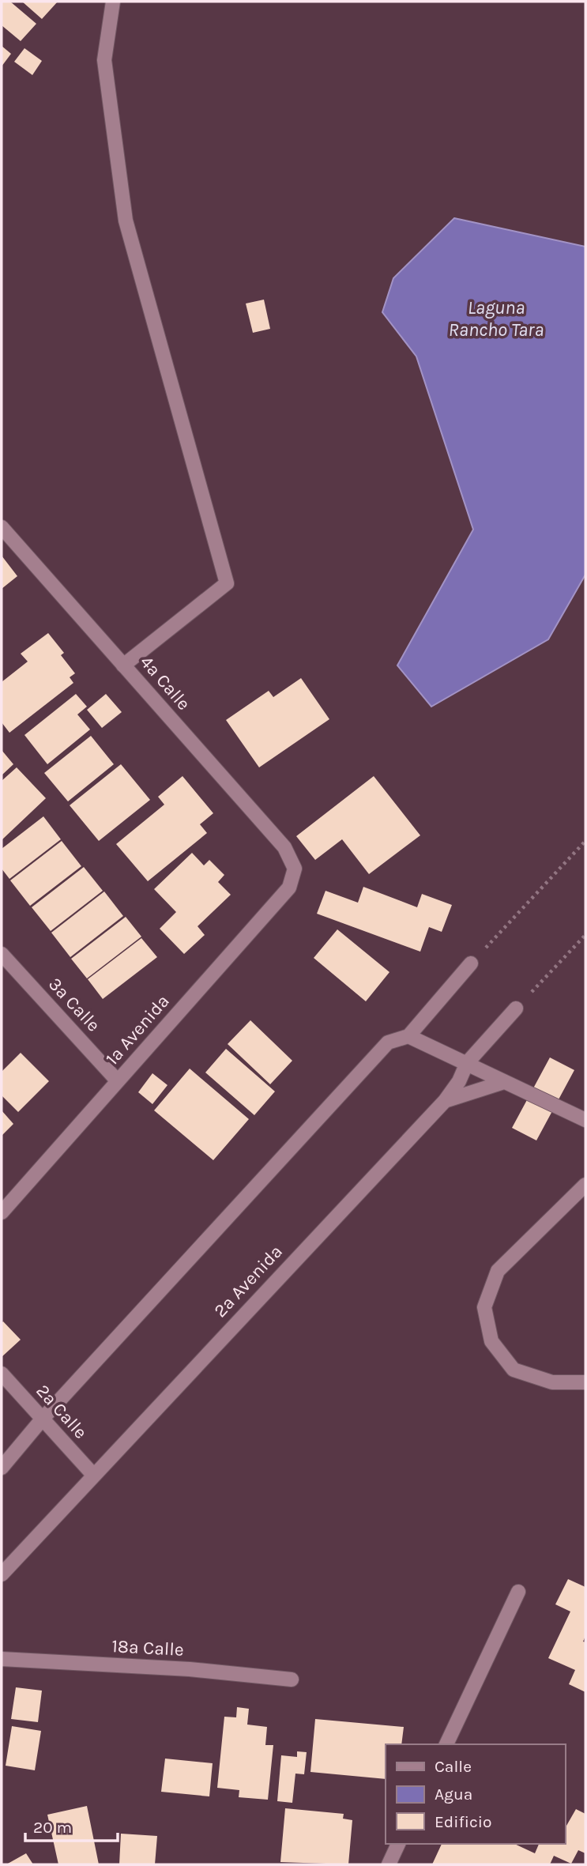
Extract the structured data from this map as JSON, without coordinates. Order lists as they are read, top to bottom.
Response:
{
  "streets": {
    "street": [
      "4a Calle",
      "3a Calle",
      "1a Avenida",
      "2a Avenida",
      "2a Calle",
      "18a Calle"
    ]
  },
  "crossings": [
    ["4a Calle", "1a Avenida"],
    ["3a Calle", "1a Avenida"],
    ["2a Avenida", "2a Calle"]
  ],
  "water": ["Laguna Rancho Tara"],
  "legend": ["Calle", "Agua", "Edificio"],
  "scale_bar": "20 m"
}
